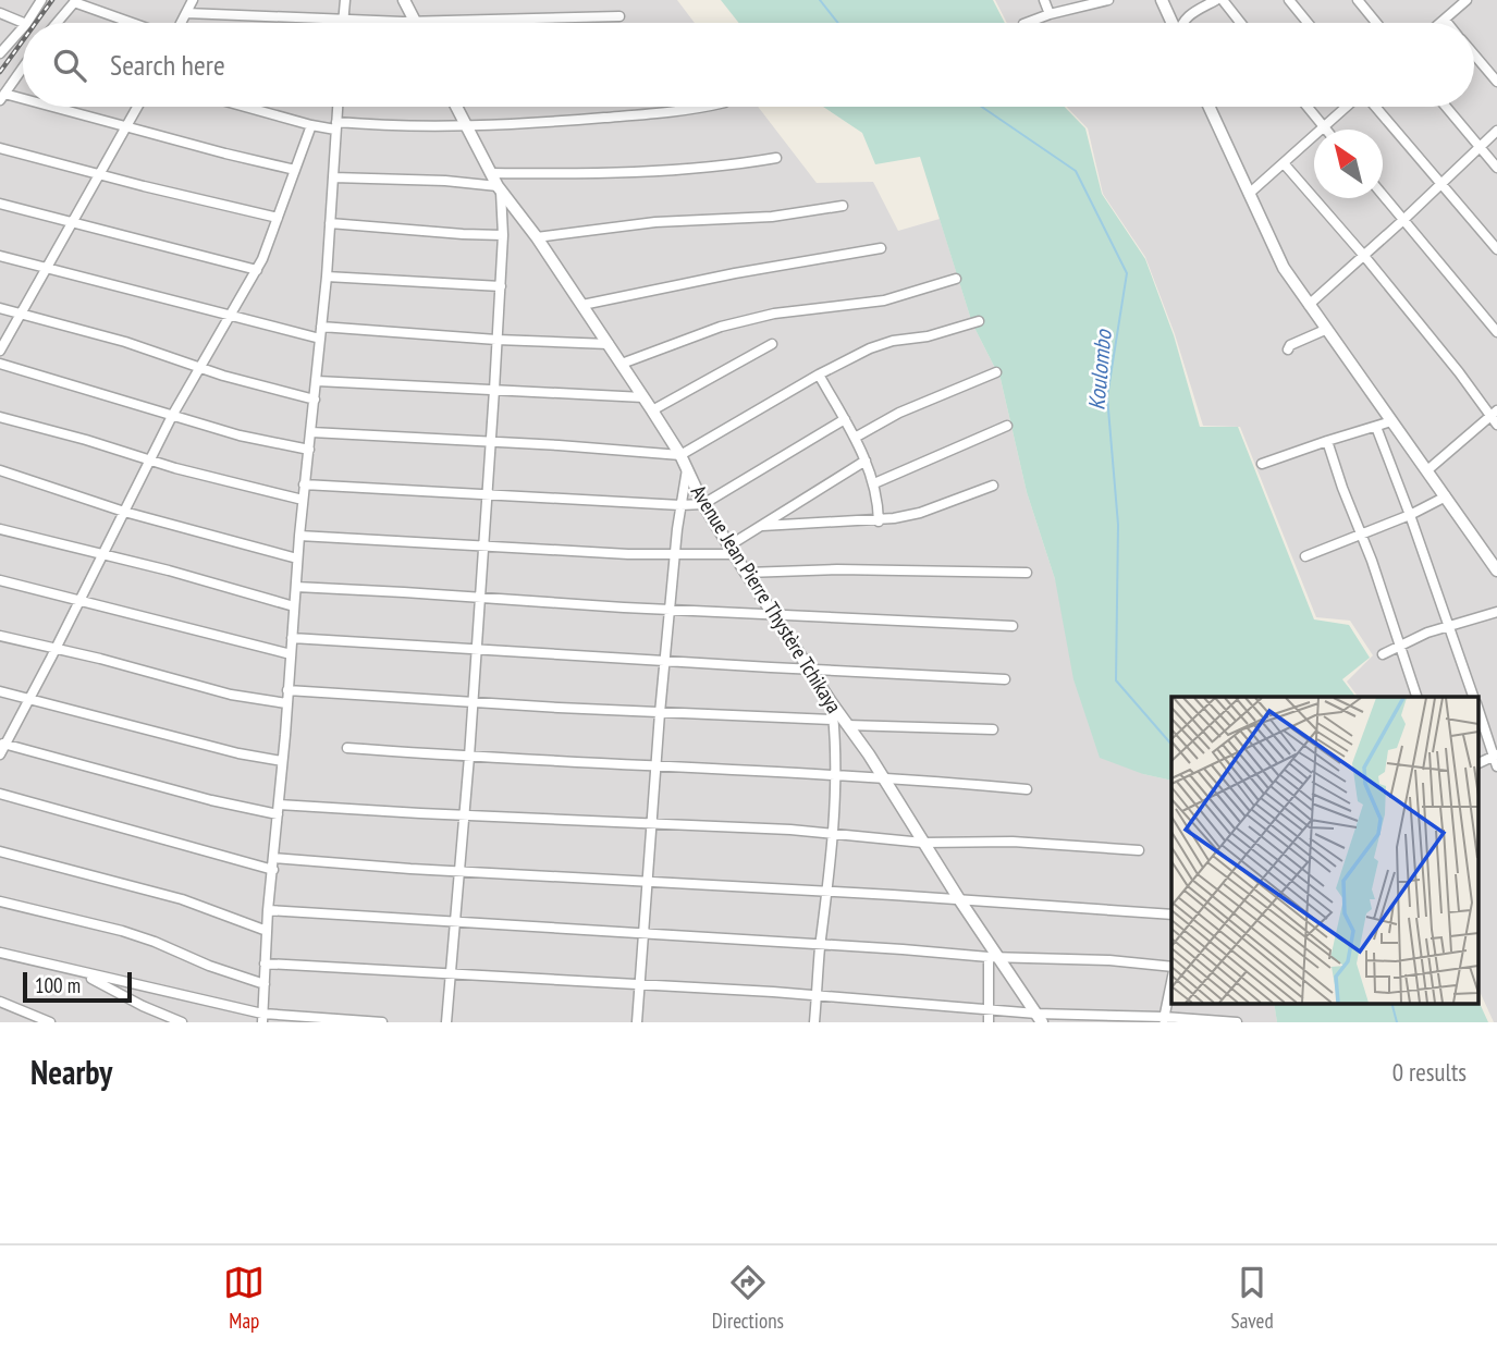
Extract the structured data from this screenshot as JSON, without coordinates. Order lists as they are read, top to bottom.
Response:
{
  "streets": {
    "street": ["Avenue Jean Pierre Thystère Tchikaya"]
  },
  "water": ["Koulombo"],
  "scale_bar": "100 m",
  "north": "top left",
  "page": {
    "search": "Search here",
    "scale": "100 m",
    "heading": ["Nearby", "0 results"],
    "nav": ["Map", "Directions", "Saved"]
  }
}
